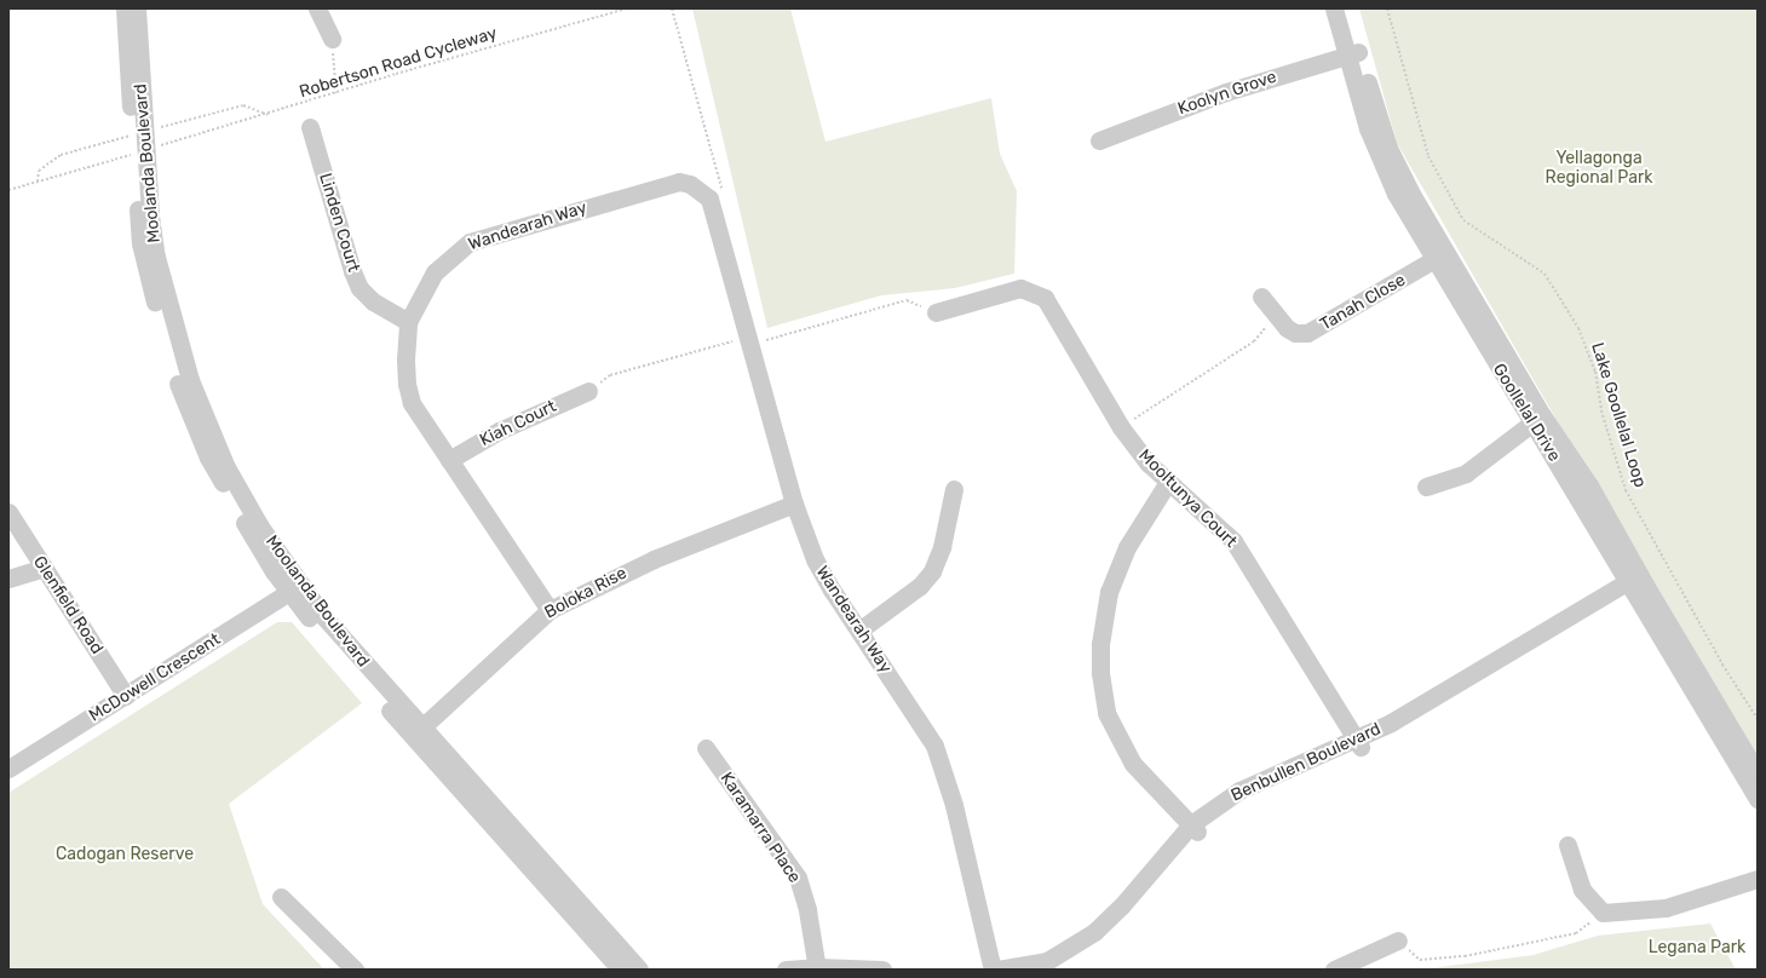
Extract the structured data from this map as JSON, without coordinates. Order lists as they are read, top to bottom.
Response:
{
  "streets": {
    "street": [
      "Koolyn Grove",
      "Moolanda Boulevard",
      "Linden Court",
      "Wandearah Way",
      "Tanah Close",
      "Goollelal Drive",
      "Kiah Court",
      "Mooltunya Court",
      "Boloka Rise",
      "Glenfield Road",
      "McDowell Crescent",
      "Benbullen Boulevard",
      "Karamarra Place"
    ],
    "path": ["Robertson Road Cycleway", "Lake Goollelal Loop"]
  },
  "crossings": [
    ["Koolyn Grove", "Goollelal Drive"],
    ["Moolanda Boulevard", "Boloka Rise"],
    ["Moolanda Boulevard", "McDowell Crescent"],
    ["Linden Court", "Wandearah Way"],
    ["Wandearah Way", "Kiah Court"],
    ["Wandearah Way", "Boloka Rise"],
    ["Tanah Close", "Goollelal Drive"],
    ["Goollelal Drive", "Benbullen Boulevard"],
    ["Mooltunya Court", "Benbullen Boulevard"],
    ["Glenfield Road", "McDowell Crescent"]
  ],
  "parks": ["Yellagonga Regional Park", "Cadogan Reserve", "Legana Park"]
}
